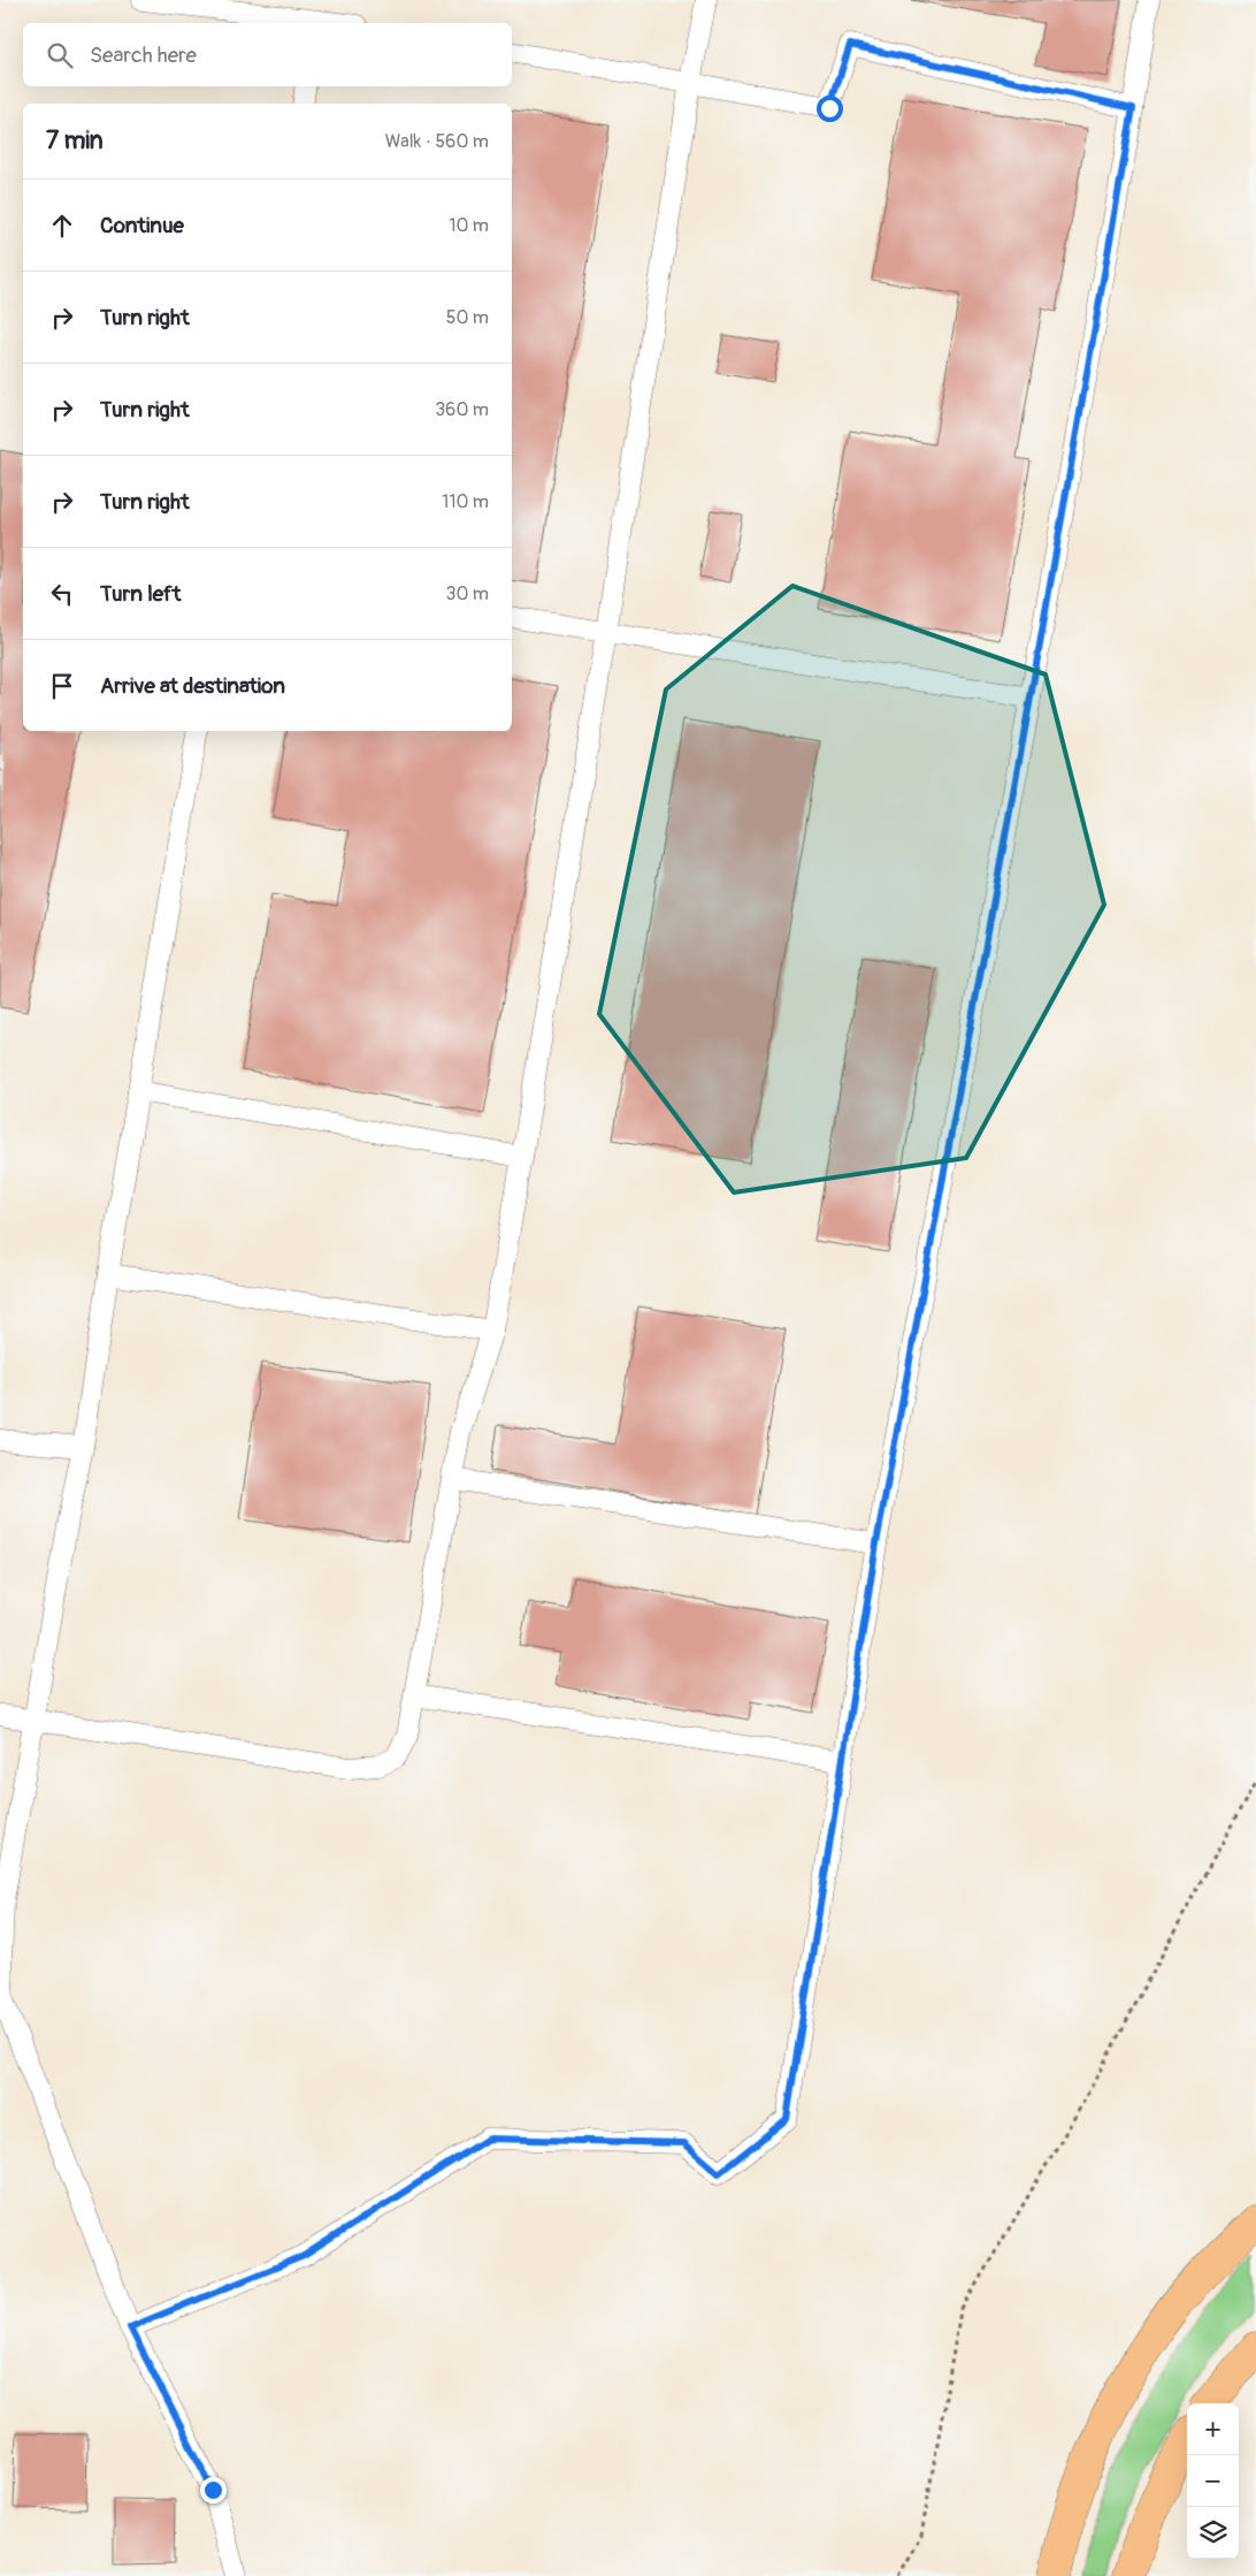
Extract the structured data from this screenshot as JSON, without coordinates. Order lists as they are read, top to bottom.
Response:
{
  "page": {
    "search": "Search here",
    "heading": ["7 min", "Walk · 560 m"],
    "list": [
      ["Continue", "10 m"],
      ["Turn right", "50 m"],
      ["Turn right", "360 m"],
      ["Turn right", "110 m"],
      ["Turn left", "30 m"],
      "Arrive at destination"
    ],
    "map_buttons": ["+", "−"]
  }
}
